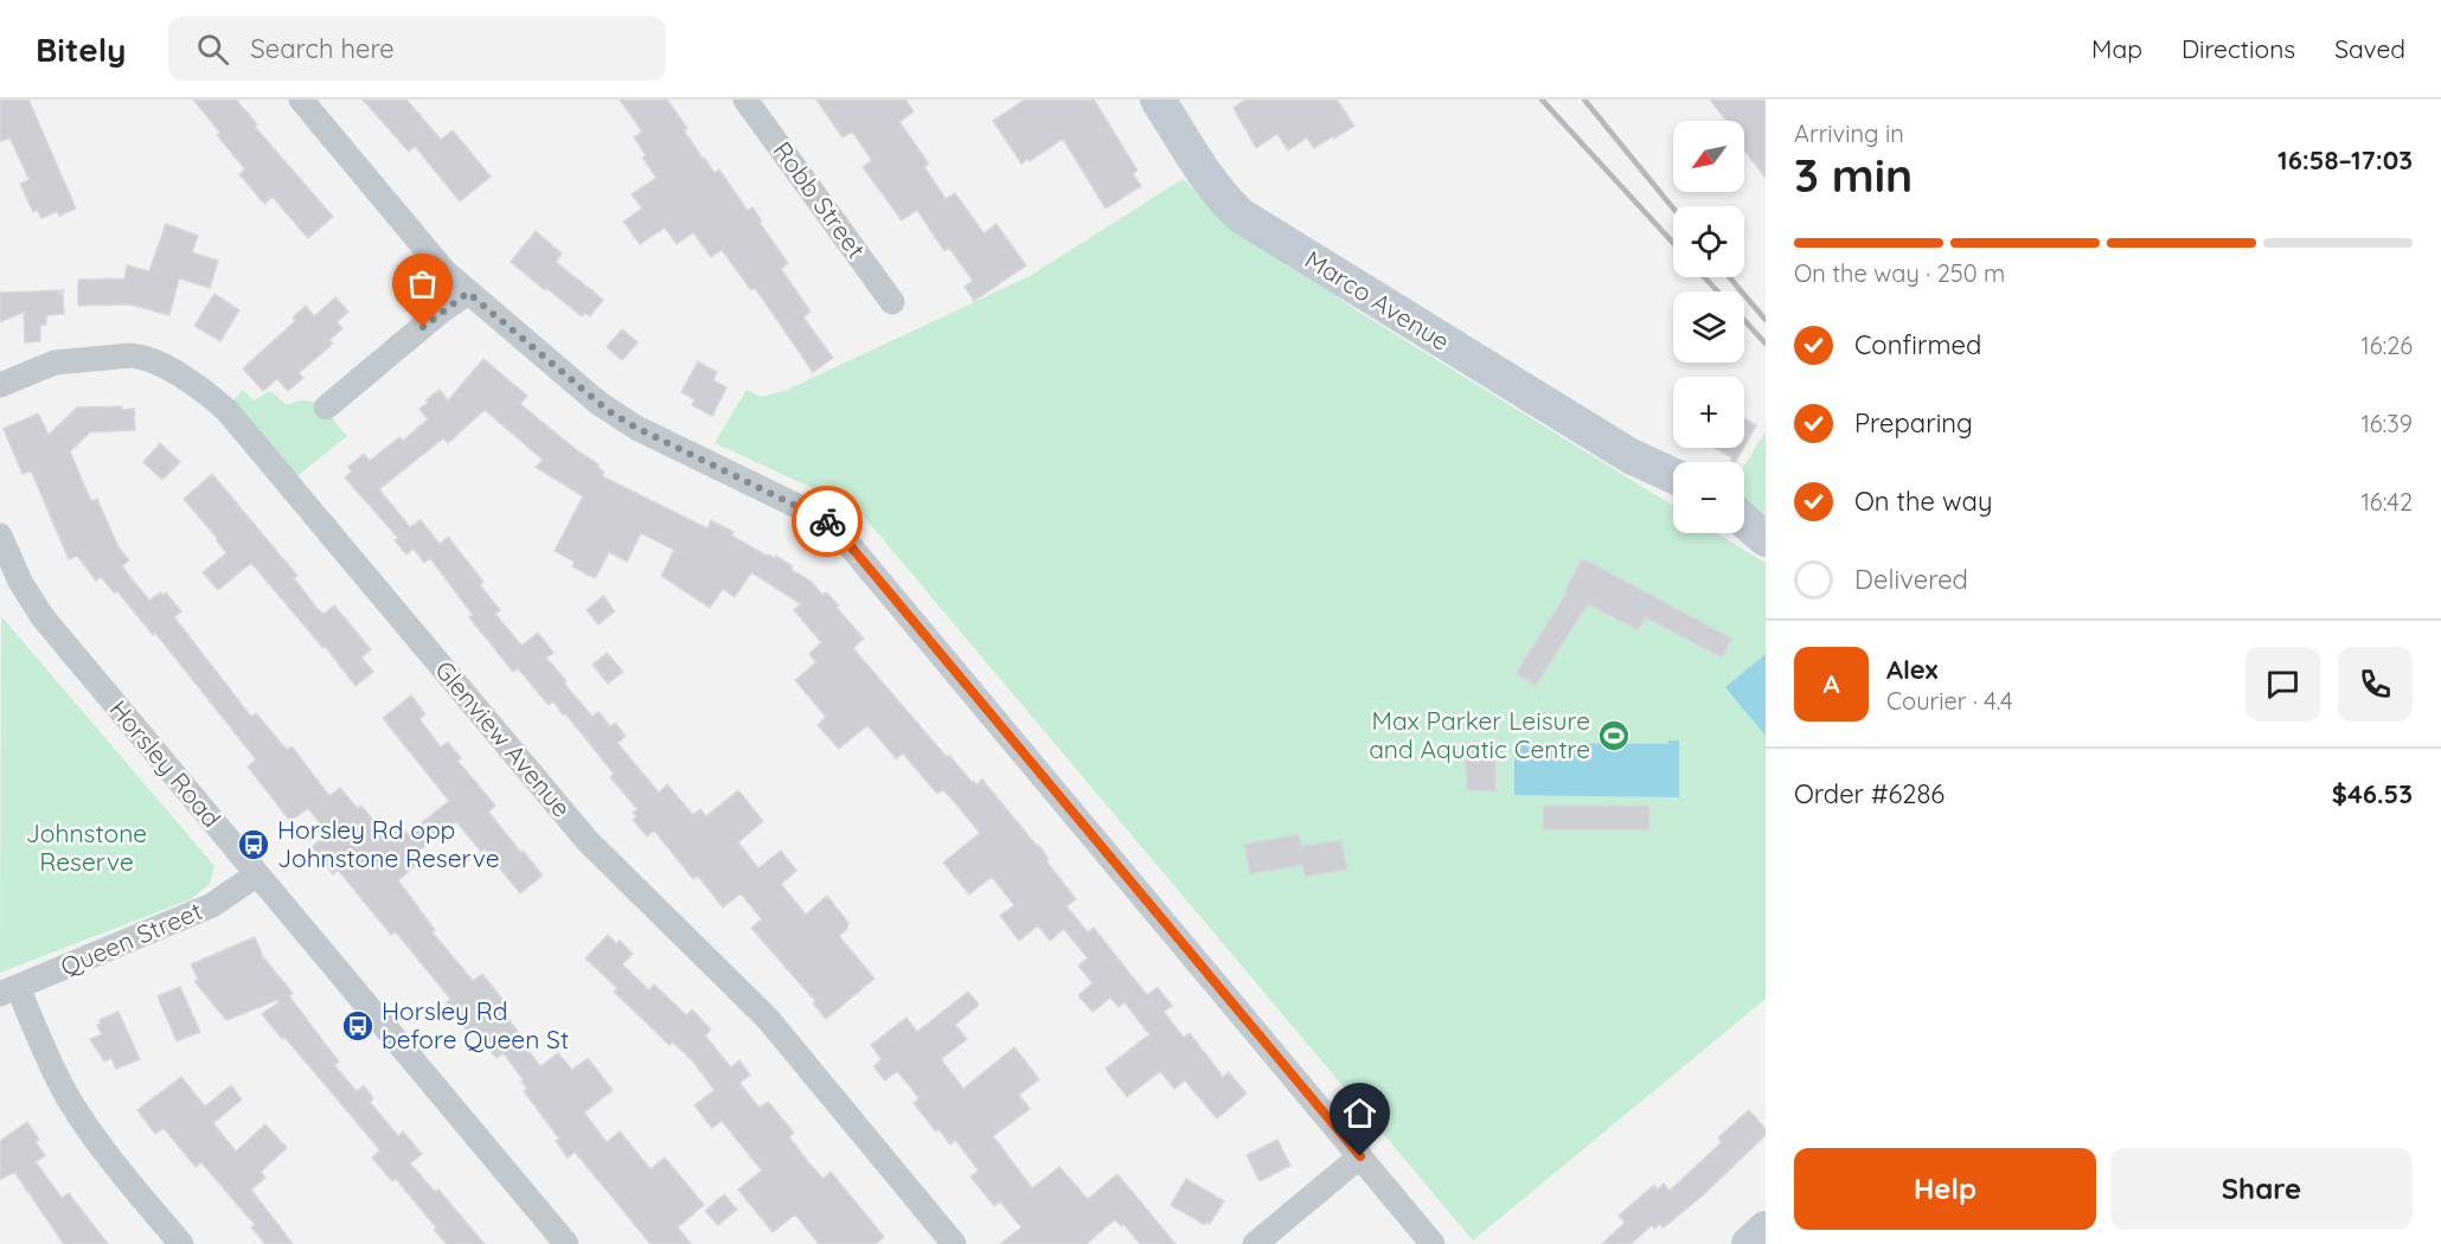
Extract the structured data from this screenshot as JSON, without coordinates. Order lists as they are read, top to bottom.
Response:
{
  "streets": {
    "street": [
      "Robb Street",
      "Marco Avenue",
      "Glenview Avenue",
      "Horsley Road",
      "Queen Street"
    ]
  },
  "crossings": [
    ["Horsley Road", "Queen Street"]
  ],
  "parks": ["Johnstone Reserve"],
  "places": {
    "sports": ["Max Parker Leisure and Aquatic Centre"],
    "bus stop": ["Horsley Rd opp Johnstone Reserve", "Horsley Rd before Queen St"]
  },
  "north": "bottom left",
  "page": {
    "header": "Bitely",
    "search": "Search here",
    "nav": ["Map", "Directions", "Saved"],
    "heading": ["3 min", "Arriving in", "16:58–17:03"],
    "panel": [
      "Alex",
      "Courier · 4.4",
      "Order #6286",
      "$46.53"
    ],
    "map_buttons": ["+", "−"],
    "bar": "On the way · 250 m",
    "list": [
      ["Confirmed", "16:26"],
      ["Preparing", "16:39"],
      ["On the way", "16:42"],
      "Delivered"
    ],
    "round": "A",
    "buttons": ["Help", "Share"]
  }
}
